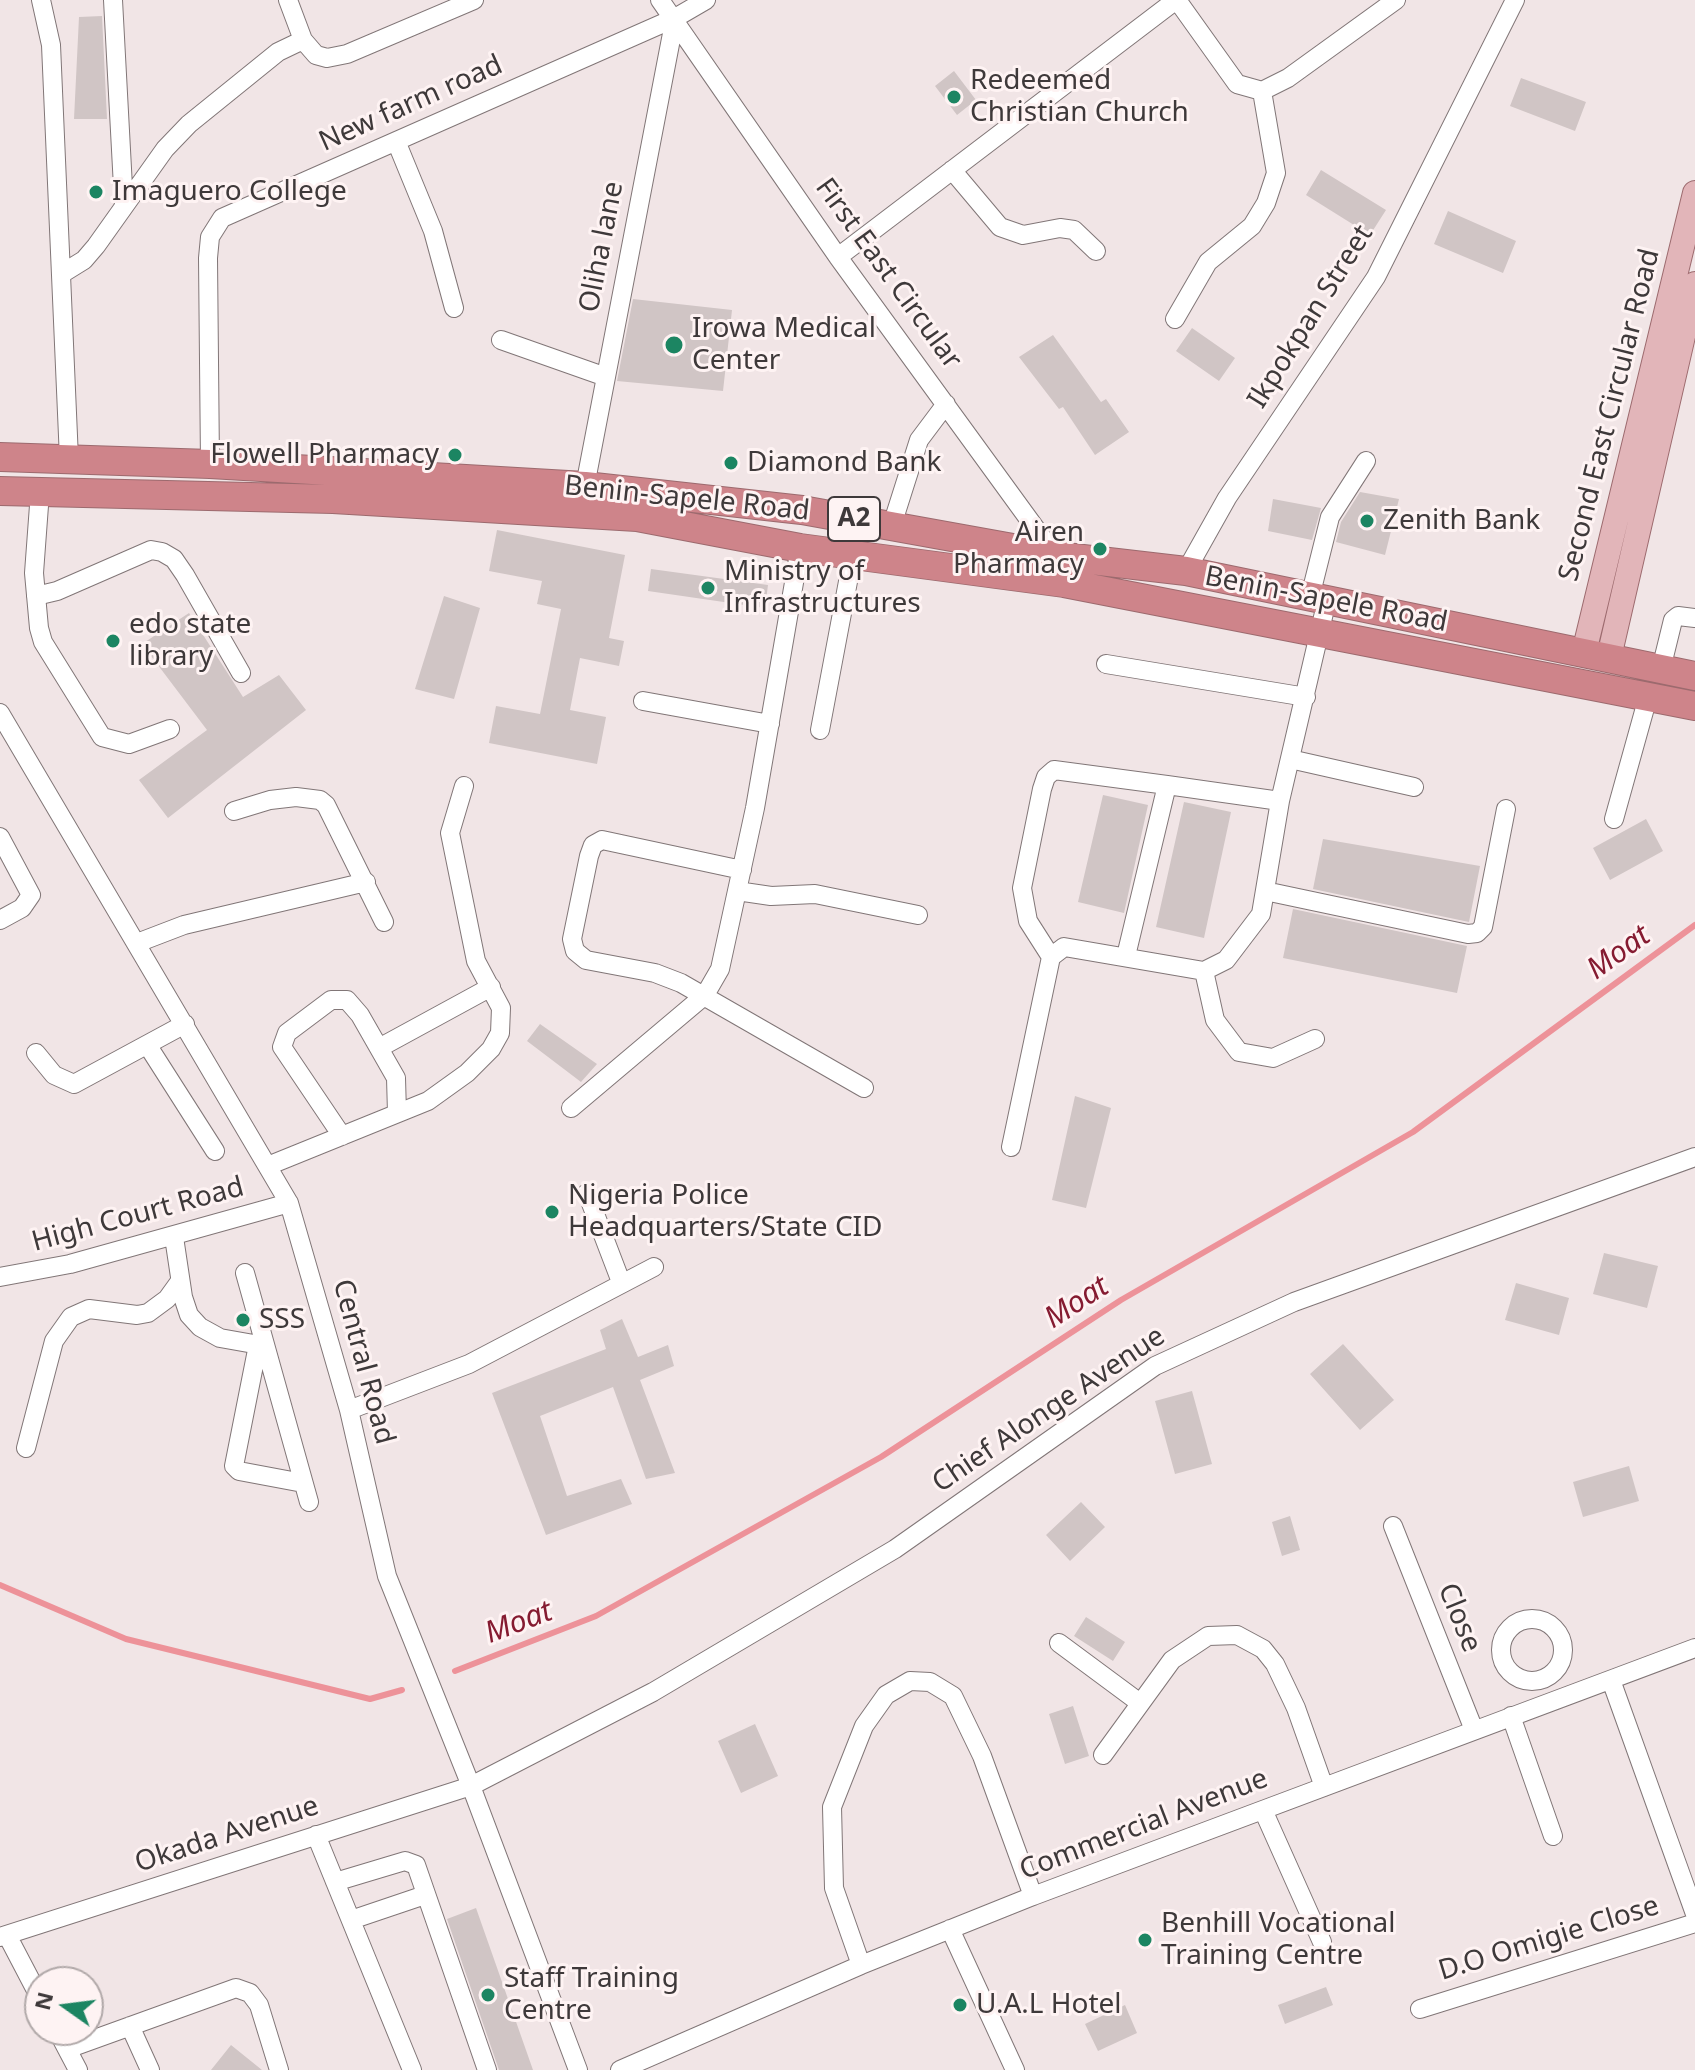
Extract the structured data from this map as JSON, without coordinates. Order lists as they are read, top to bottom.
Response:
{
  "streets": {
    "highway": ["Benin-Sapele Road", "A2"],
    "main road": ["Second East Circular Road"],
    "street": [
      "New farm road",
      "Oliha lane",
      "First East Circular",
      "Ikpokpan Street",
      "High Court Road",
      "Central Road",
      "Chief Alonge Avenue",
      "Close",
      "Commercial Avenue",
      "Okada Avenue",
      "D.O Omigie Close"
    ]
  },
  "crossings": [
    ["New farm road", "Oliha lane"],
    ["New farm road", "First East Circular"],
    ["New farm road", "Benin-Sapele Road"],
    ["Oliha lane", "First East Circular"],
    ["Oliha lane", "Benin-Sapele Road"],
    ["First East Circular", "Benin-Sapele Road"],
    ["Ikpokpan Street", "Benin-Sapele Road"],
    ["Second East Circular Road", "Benin-Sapele Road"],
    ["High Court Road", "Central Road"],
    ["Central Road", "Chief Alonge Avenue"],
    ["Central Road", "Okada Avenue"],
    ["Chief Alonge Avenue", "Okada Avenue"],
    ["Close", "Commercial Avenue"]
  ],
  "water": ["Moat"],
  "places": [
    "Redeemed Christian Church",
    "Imaguero College",
    "Irowa Medical Center",
    "Flowell Pharmacy",
    "Diamond Bank",
    "Zenith Bank",
    "Airen Pharmacy",
    "Ministry of Infrastructures",
    "edo state library",
    "Nigeria Police Headquarters/State CID",
    "SSS",
    "Benhill Vocational Training Centre",
    "Staff Training Centre",
    "U.A.L Hotel"
  ],
  "north": "left"
}
